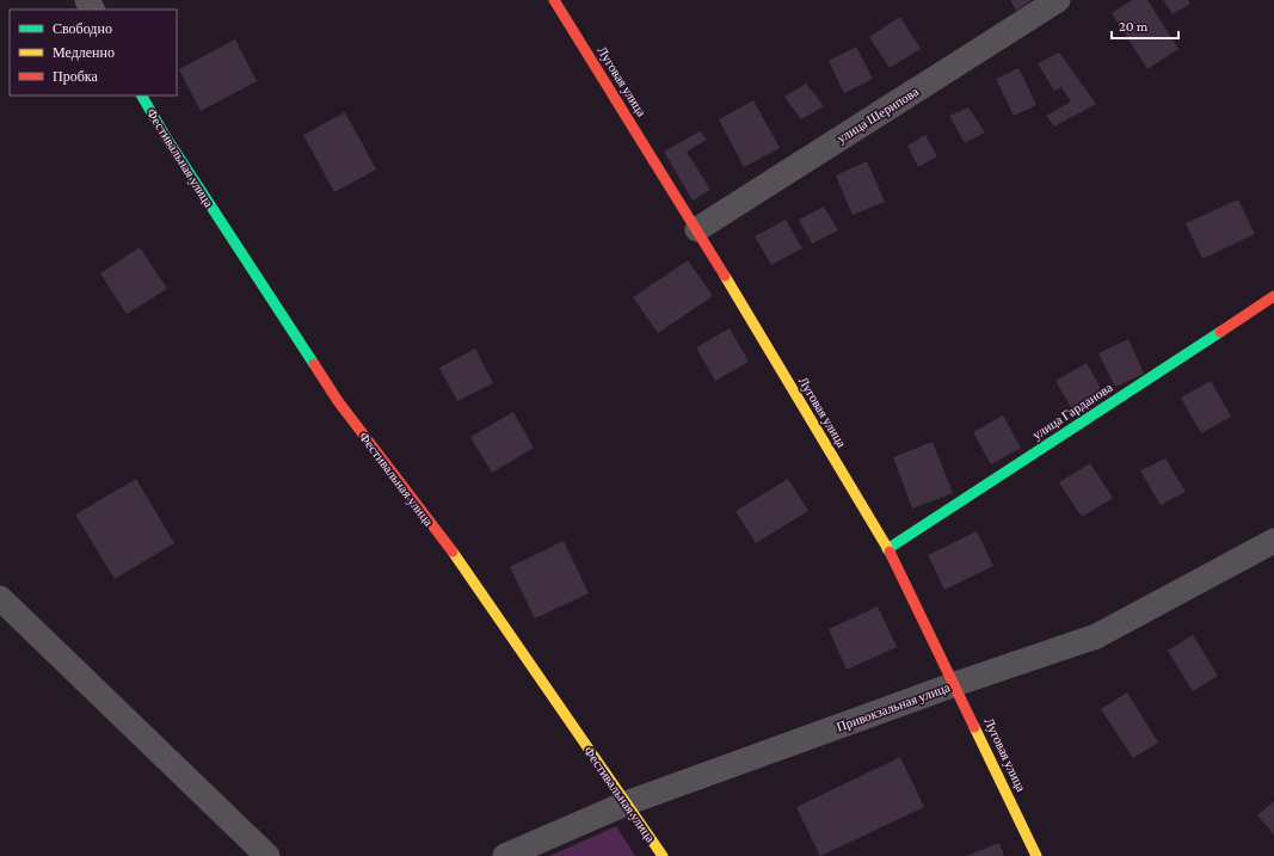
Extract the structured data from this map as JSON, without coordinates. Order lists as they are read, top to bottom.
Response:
{
  "streets": {
    "street": [
      "Луговая улица",
      "улица Шерипова",
      "Фестивальная улица",
      "улица Гарданова",
      "Привокзальная улица"
    ]
  },
  "crossings": [
    ["Луговая улица", "улица Шерипова"],
    ["Луговая улица", "улица Гарданова"],
    ["Луговая улица", "Привокзальная улица"],
    ["Фестивальная улица", "Привокзальная улица"]
  ],
  "legend": ["Свободно", "Медленно", "Пробка"],
  "scale_bar": "20 m"
}
